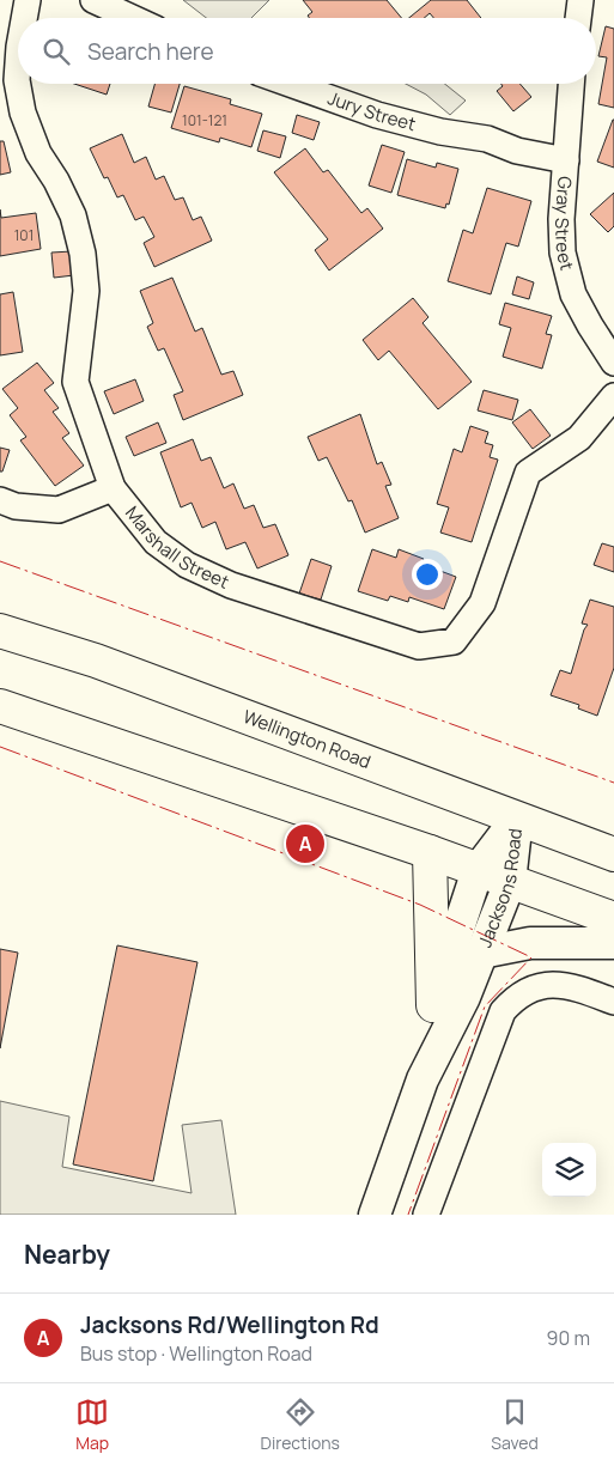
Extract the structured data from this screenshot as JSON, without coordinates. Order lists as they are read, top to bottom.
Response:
{
  "streets": {
    "highway": ["Wellington Road"],
    "main road": ["Jacksons Road"],
    "street": ["Jury Street", "Gray Street", "Marshall Street"]
  },
  "crossings": [
    ["Jury Street", "Gray Street"],
    ["Wellington Road", "Jacksons Road"]
  ],
  "house_numbers": ["101-121", "101"],
  "page": {
    "search": "Search here",
    "pins": "A",
    "heading": "Nearby",
    "list": [
      {
        "mark": "A",
        "name": "Jacksons Rd/Wellington Rd",
        "note": "Bus stop · Wellington Road",
        "value": "90 m"
      }
    ],
    "nav": ["Map", "Directions", "Saved"]
  }
}
